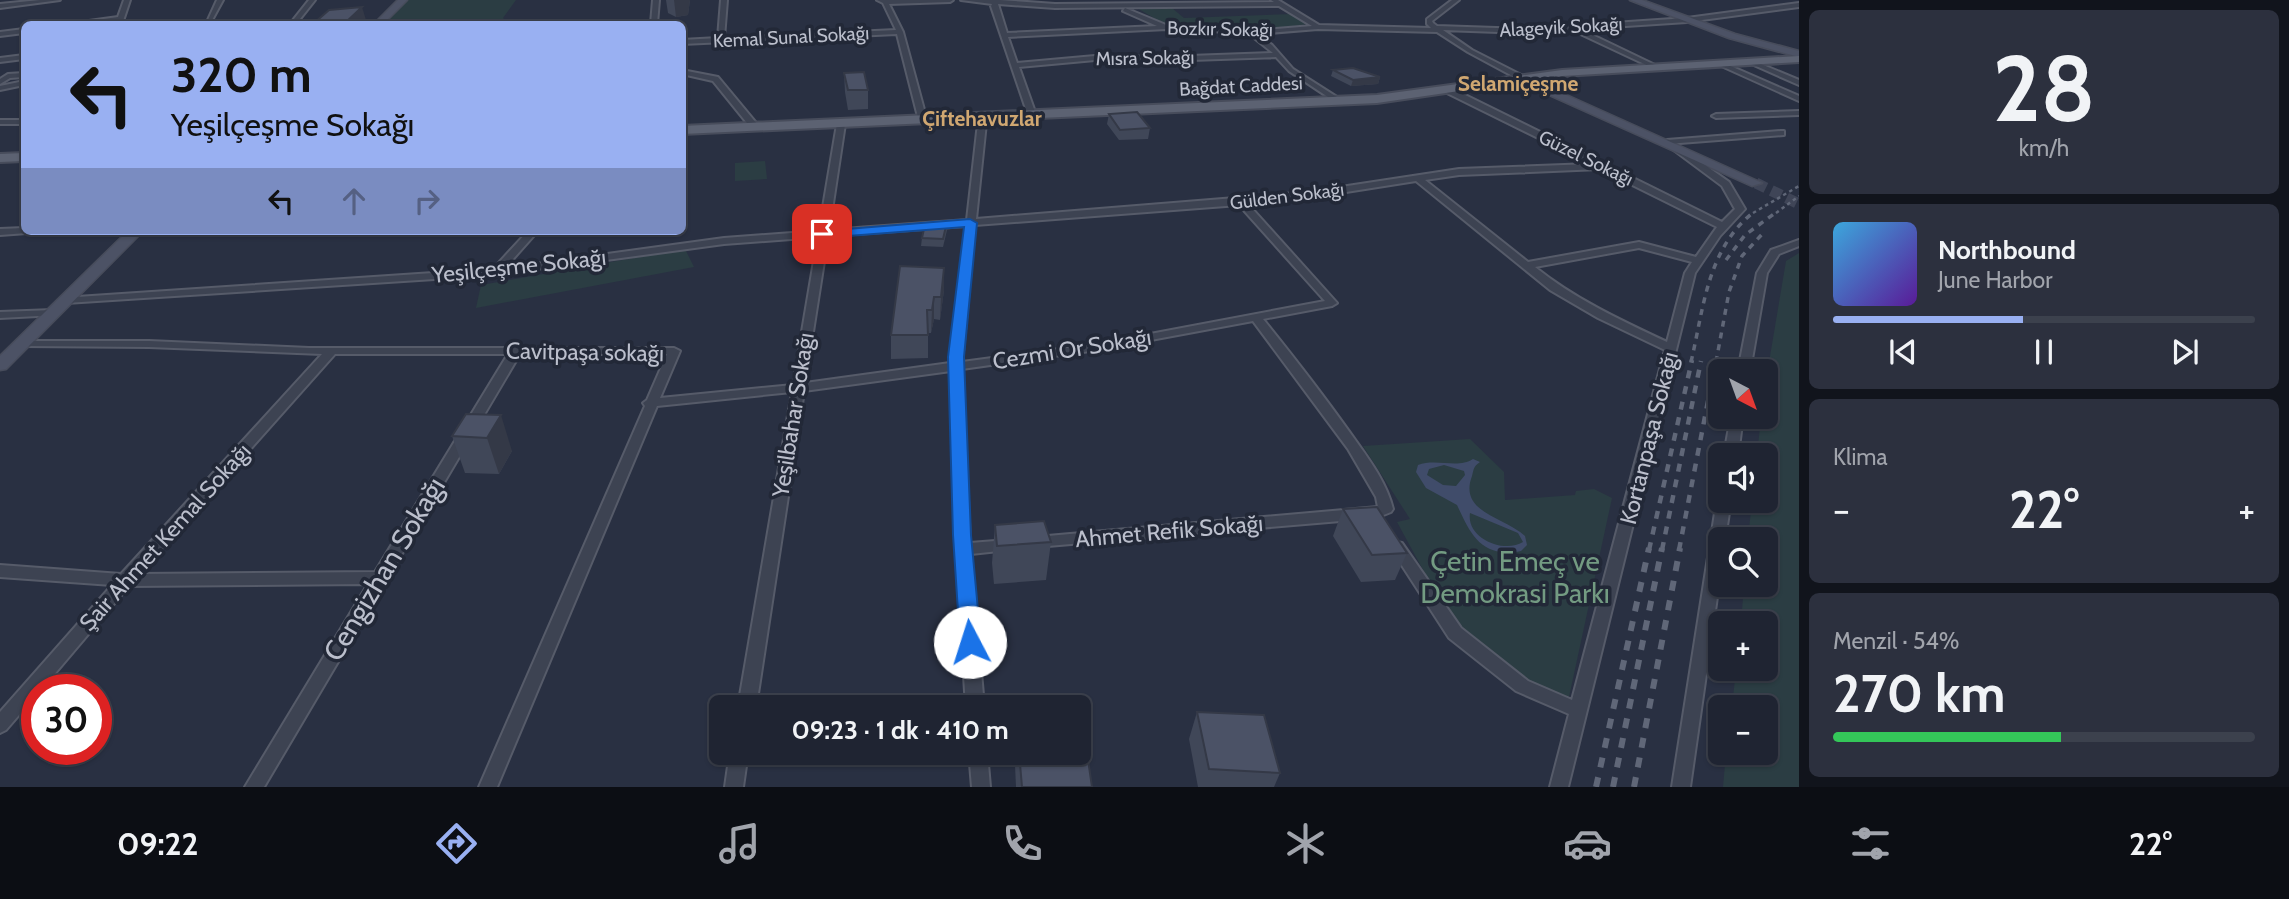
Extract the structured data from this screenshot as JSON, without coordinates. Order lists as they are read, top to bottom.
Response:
{
  "streets": {
    "main road": ["Bağdat Caddesi"],
    "street": [
      "Alageyik Sokağı",
      "Bozkır Sokağı",
      "Kemal Sunal Sokağı",
      "Mısra Sokağı",
      "Güzel Sokağı",
      "Gülden Sokağı",
      "Yeşilçeşme Sokağı",
      "Cezmi Or Sokağı",
      "Cavitpaşa sokağı",
      "Yeşilbahar Sokağı",
      "Kortanpaşa Sokağı",
      "Ahmet Refik Sokağı",
      "Şair Ahmet Kemal Sokağı",
      "Cengizhan Sokağı"
    ]
  },
  "crossings": [
    ["Alageyik Sokağı", "Bozkır Sokağı"],
    ["Bağdat Caddesi", "Güzel Sokağı"],
    ["Bağdat Caddesi", "Yeşilbahar Sokağı"],
    ["Güzel Sokağı", "Gülden Sokağı"],
    ["Güzel Sokağı", "Kortanpaşa Sokağı"],
    ["Gülden Sokağı", "Yeşilçeşme Sokağı"],
    ["Gülden Sokağı", "Cezmi Or Sokağı"],
    ["Yeşilçeşme Sokağı", "Yeşilbahar Sokağı"],
    ["Cezmi Or Sokağı", "Cavitpaşa sokağı"],
    ["Cezmi Or Sokağı", "Yeşilbahar Sokağı"],
    ["Cavitpaşa sokağı", "Şair Ahmet Kemal Sokağı"],
    ["Cavitpaşa sokağı", "Cengizhan Sokağı"]
  ],
  "districts": ["Selamiçeşme", "Çiftehavuzlar"],
  "parks": ["Çetin Emeç ve Demokrasi Parkı"],
  "north": "bottom right",
  "page": {
    "tile": [
      ["28", "km/h"],
      "Klima",
      ["Menzil · 54%", "270 km"]
    ],
    "turn": ["320 m", "Yeşilçeşme Sokağı"],
    "song": ["Northbound", "June Harbor"],
    "map_buttons": ["+", "−"],
    "heat": ["−", "22°", "+"],
    "limit": "30",
    "trip": "09:23 · 1 dk · 410 m",
    "tabs": ["09:22", "22°"]
  }
}
